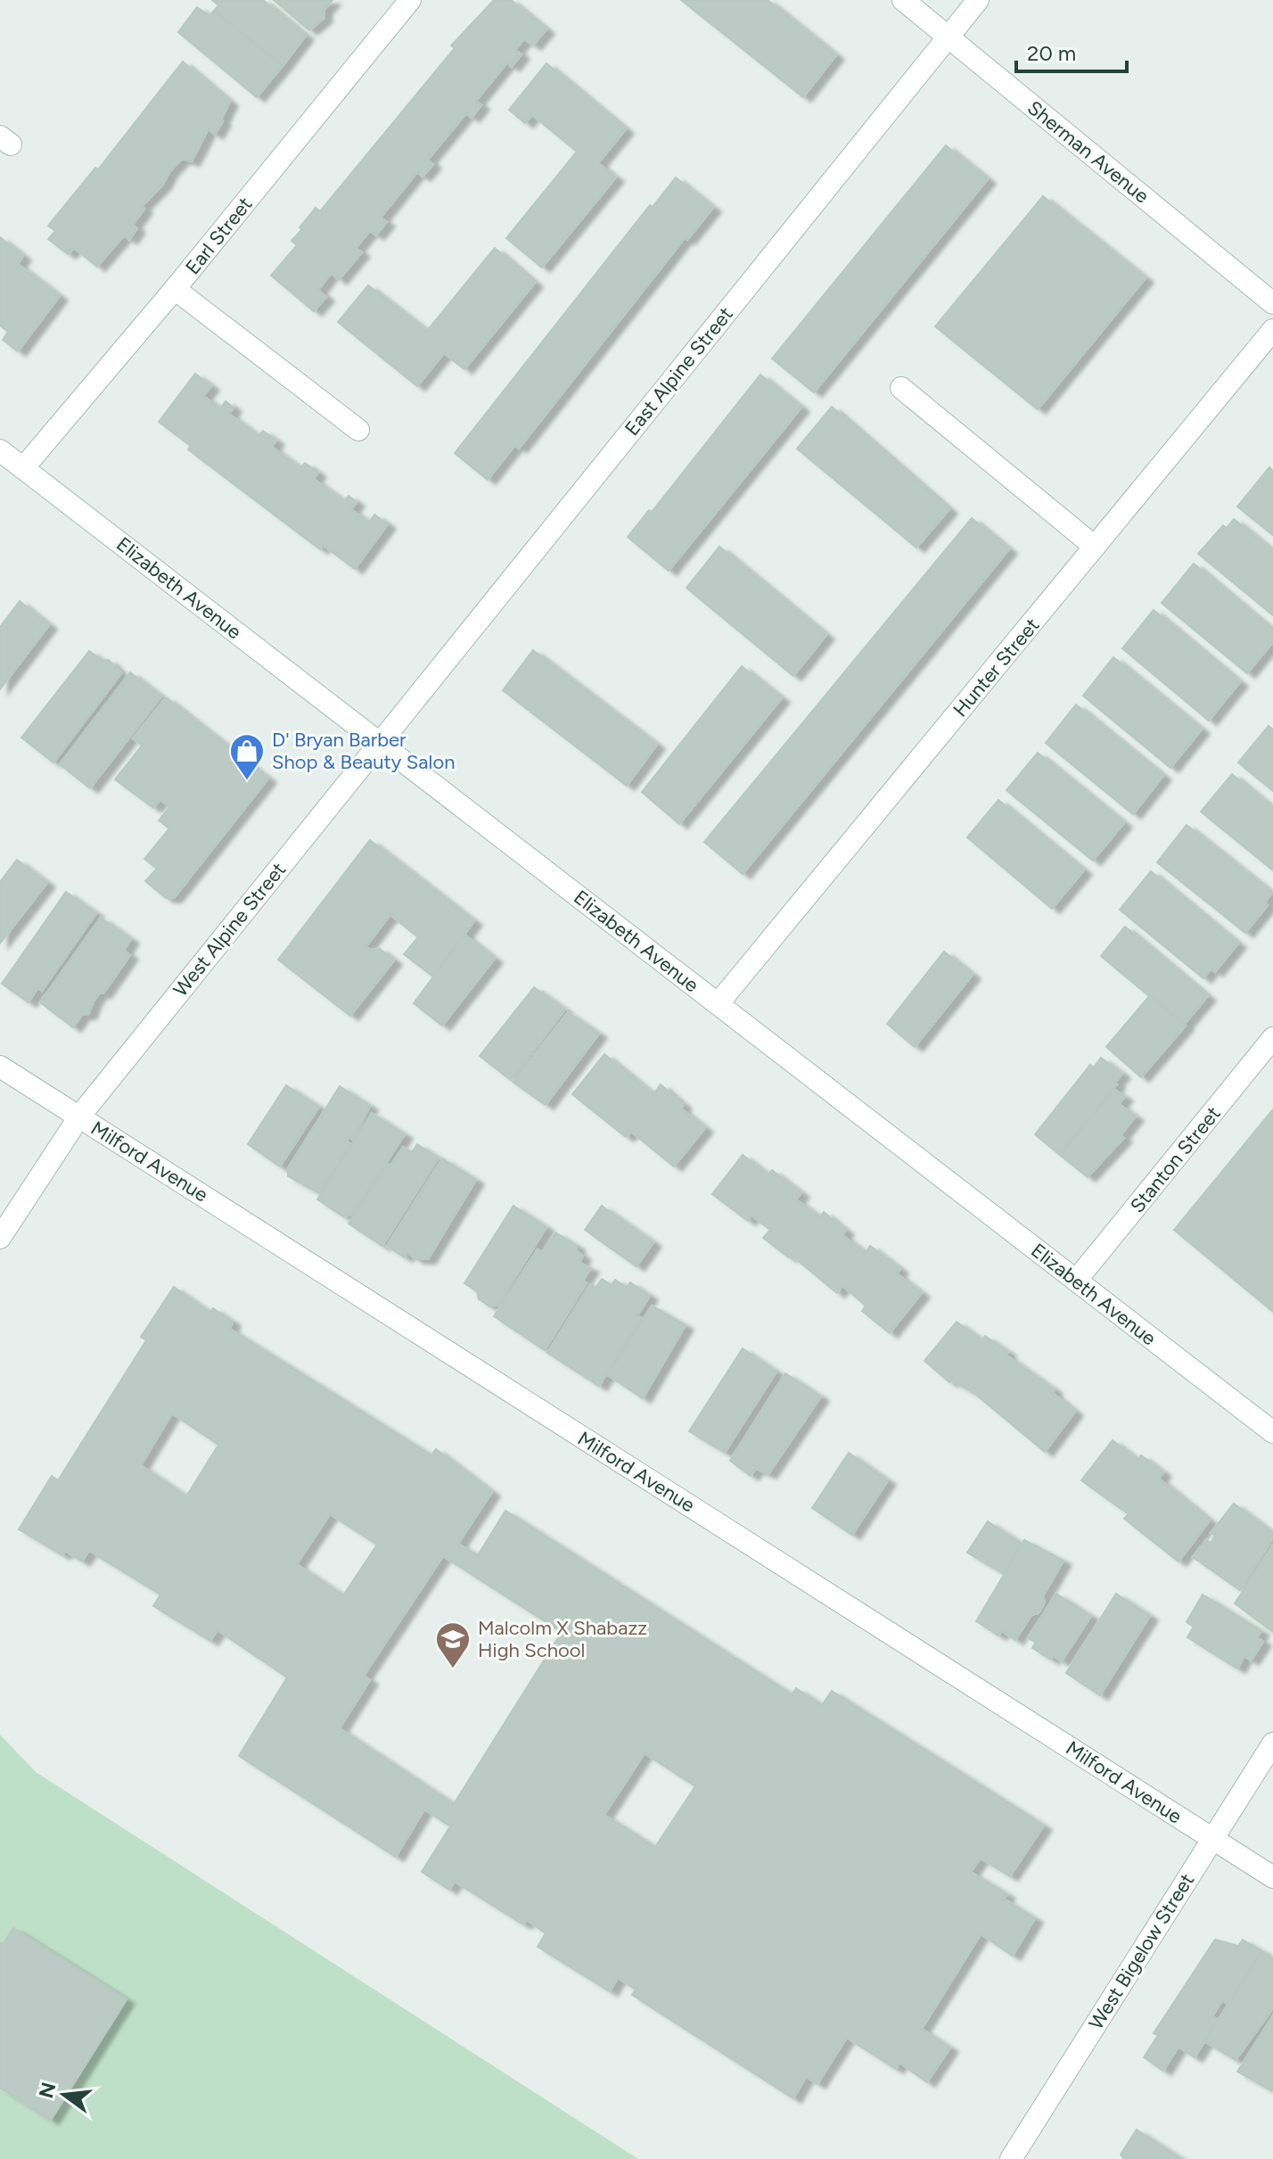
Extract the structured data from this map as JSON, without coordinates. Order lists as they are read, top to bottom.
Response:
{
  "streets": {
    "street": [
      "Sherman Avenue",
      "Earl Street",
      "East Alpine Street",
      "Elizabeth Avenue",
      "Hunter Street",
      "West Alpine Street",
      "Stanton Street",
      "Milford Avenue",
      "West Bigelow Street"
    ]
  },
  "crossings": [
    ["Sherman Avenue", "East Alpine Street"],
    ["Earl Street", "Elizabeth Avenue"],
    ["East Alpine Street", "Elizabeth Avenue"],
    ["East Alpine Street", "West Alpine Street"],
    ["Elizabeth Avenue", "Hunter Street"],
    ["Elizabeth Avenue", "West Alpine Street"],
    ["Elizabeth Avenue", "Stanton Street"],
    ["West Alpine Street", "Milford Avenue"],
    ["Milford Avenue", "West Bigelow Street"]
  ],
  "places": {
    "shop": ["D' Bryan Barber Shop & Beauty Salon"],
    "school or university": ["Malcolm X Shabazz High School"]
  },
  "scale_bar": "20 m",
  "north": "left"
}
